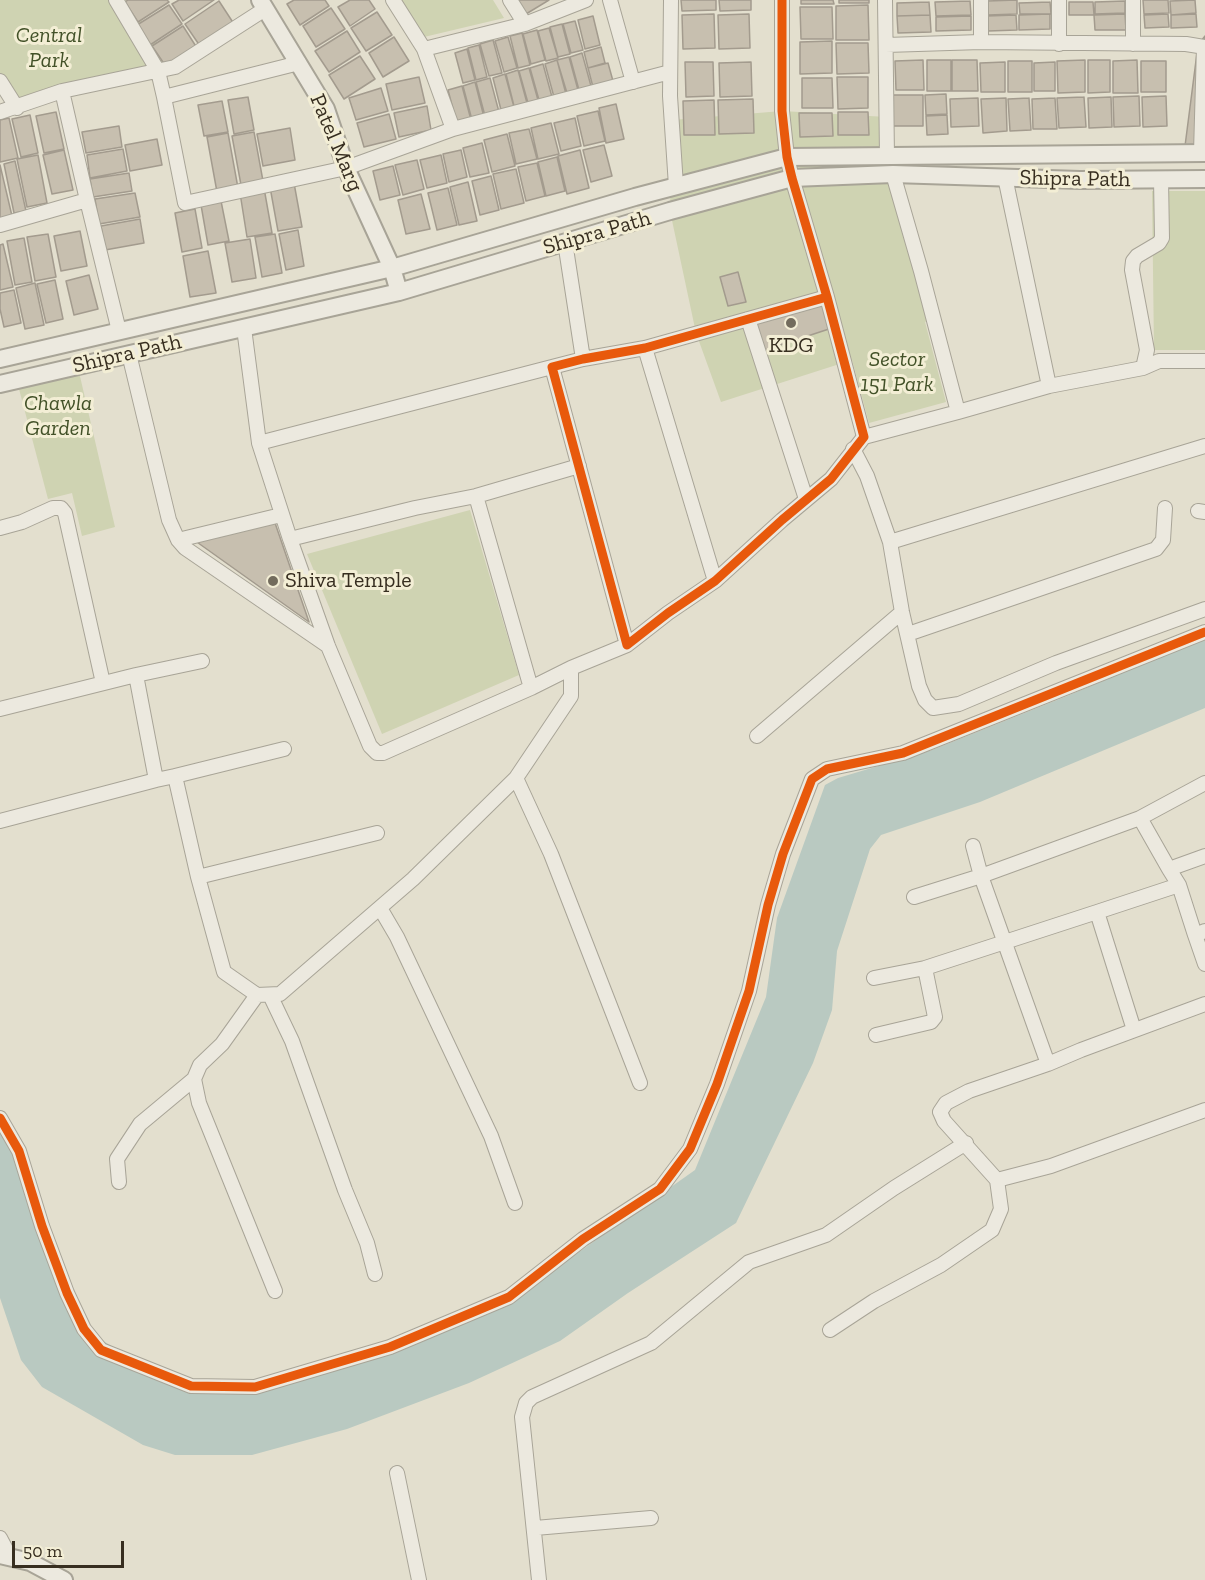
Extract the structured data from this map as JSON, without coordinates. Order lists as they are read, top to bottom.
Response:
{
  "streets": {
    "street": ["Patel Marg", "Shipra Path"]
  },
  "crossings": [
    ["Patel Marg", "Shipra Path"]
  ],
  "parks": ["Central Park", "Sector 151 Park", "Chawla Garden"],
  "places": ["KDG", "Shiva Temple"],
  "scale_bar": "50 m"
}
